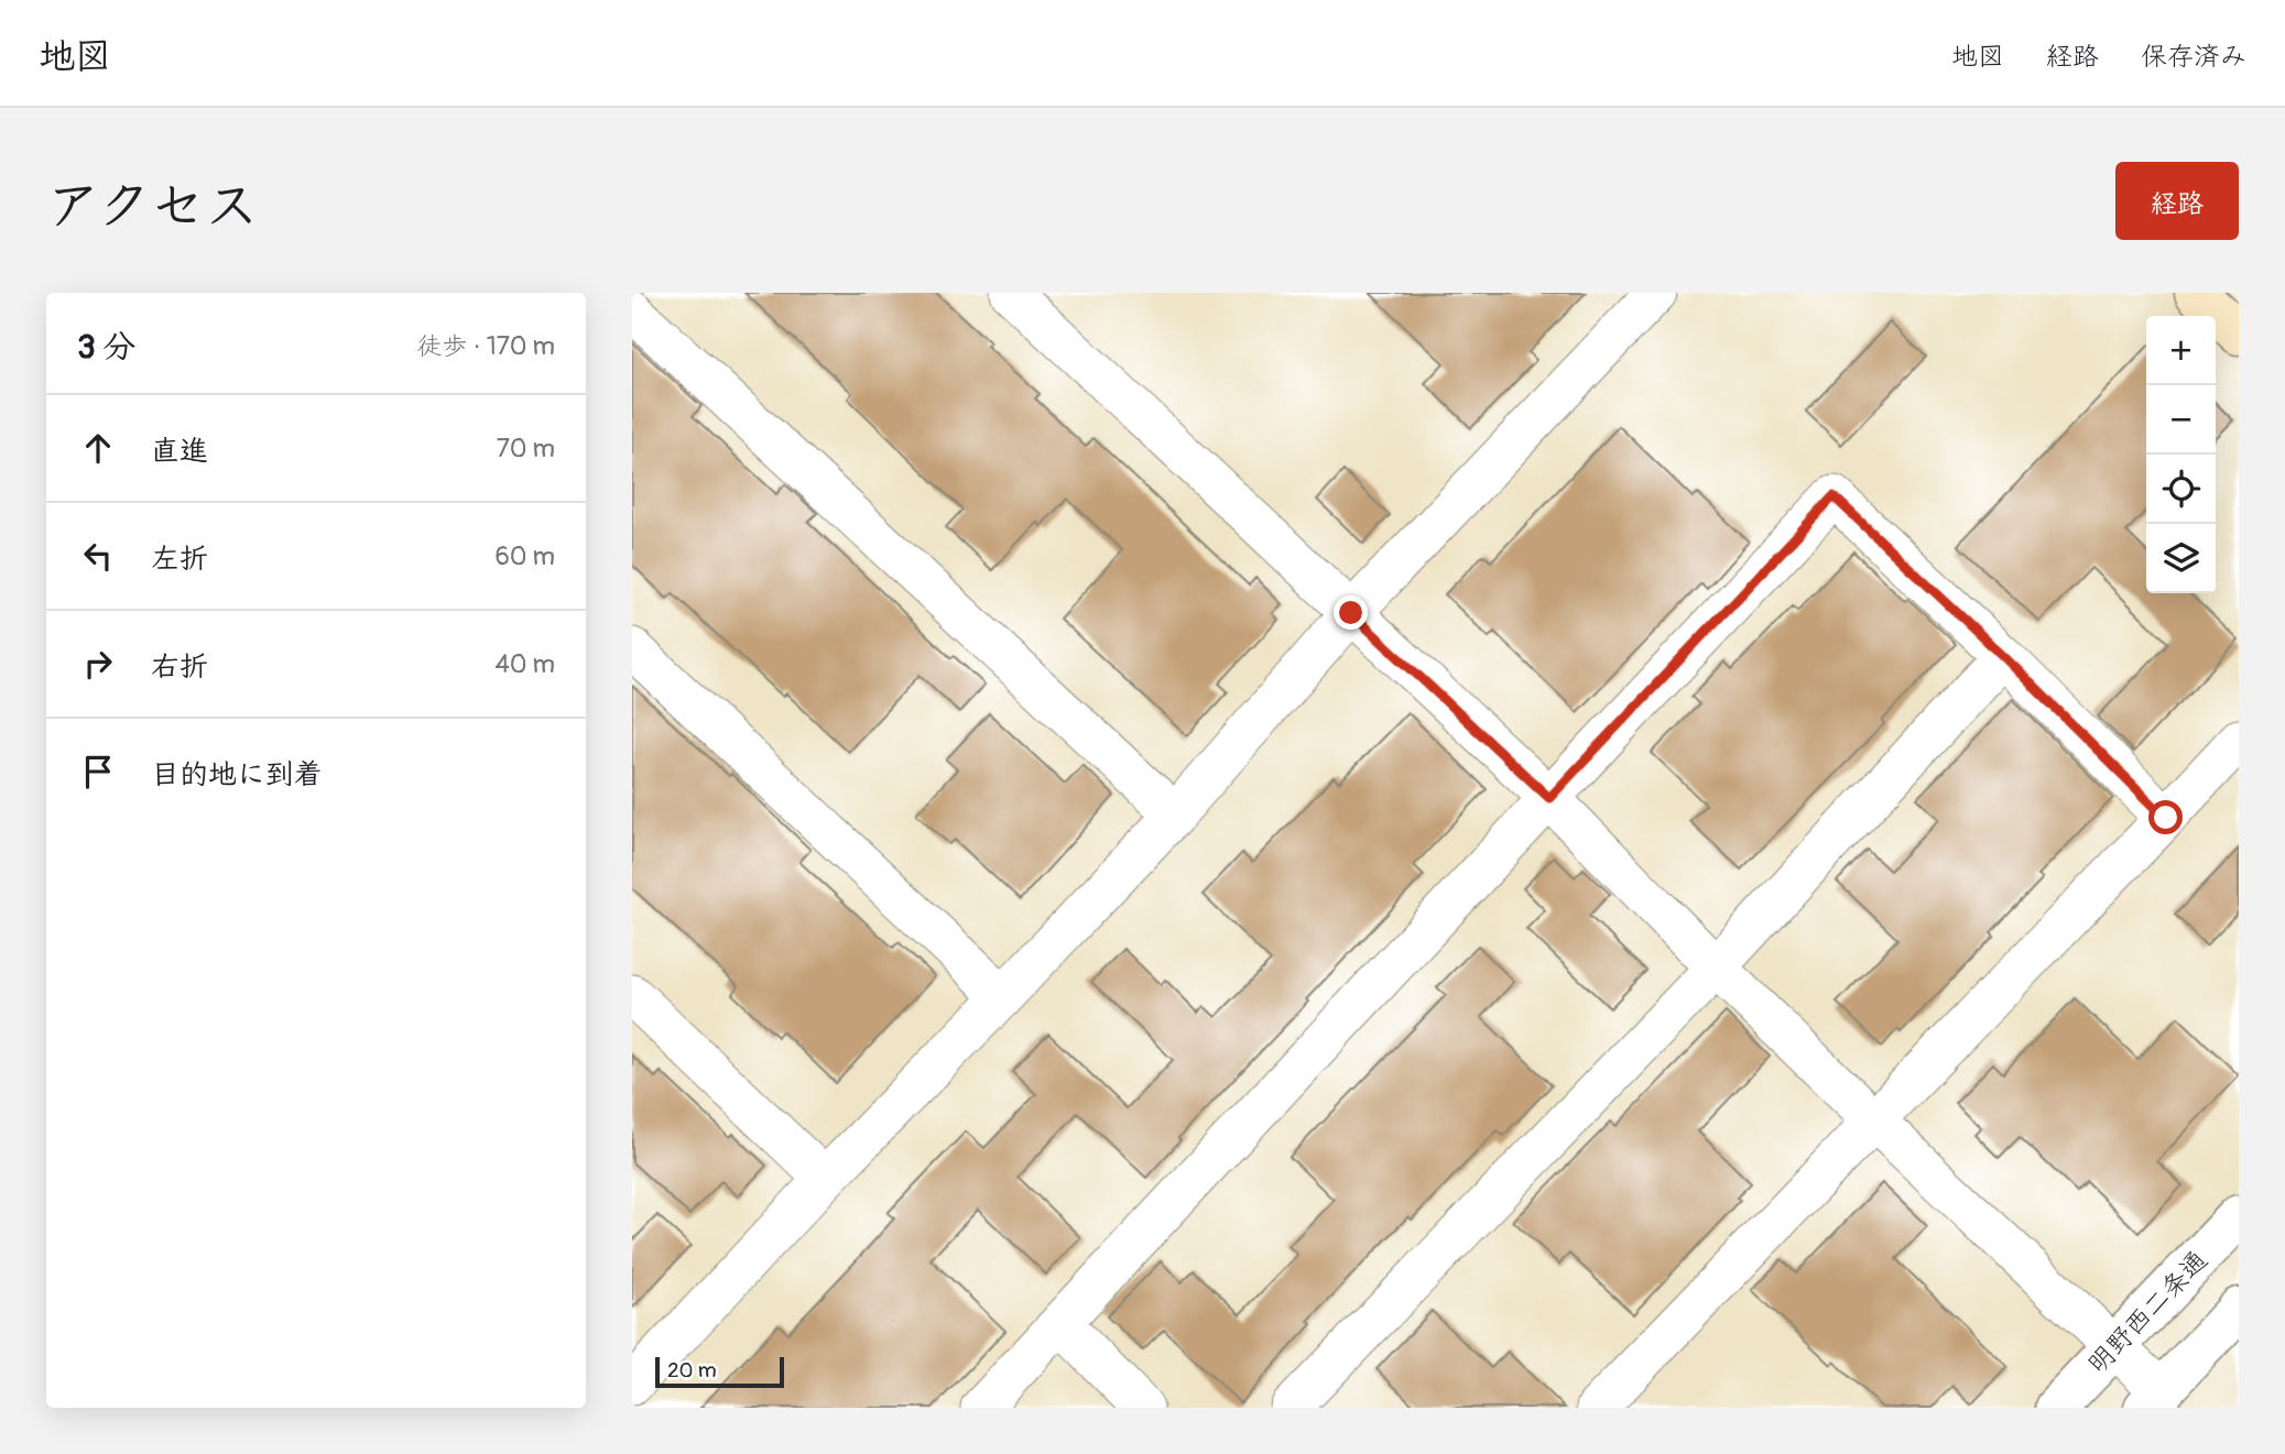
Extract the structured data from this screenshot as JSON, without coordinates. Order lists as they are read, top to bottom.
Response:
{
  "streets": {
    "street": ["明野西二条通"]
  },
  "scale_bar": "20 m",
  "page": {
    "header": "地図",
    "nav": ["地図", "経路", "保存済み"],
    "title": "アクセス",
    "buttons": "経路",
    "heading": ["3 分", "徒歩 · 170 m"],
    "map_buttons": ["+", "−"],
    "list": [
      ["直進", "70 m"],
      ["左折", "60 m"],
      ["右折", "40 m"],
      "目的地に到着"
    ],
    "scale": "20 m"
  }
}
